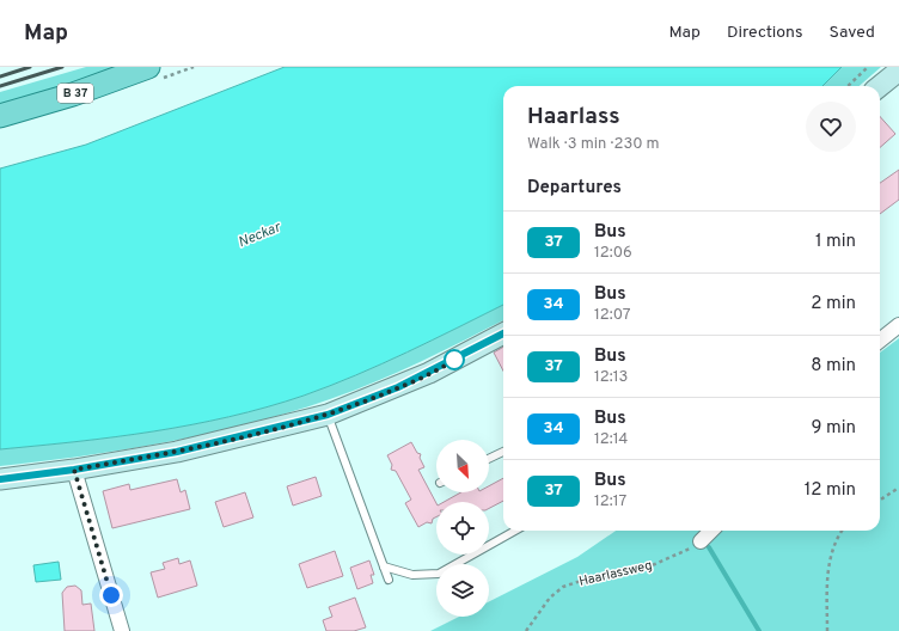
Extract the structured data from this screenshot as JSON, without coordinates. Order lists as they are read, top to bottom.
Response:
{
  "streets": {
    "main road": ["B 37"],
    "path": ["Haarlassweg"]
  },
  "water": ["Neckar"],
  "lines": ["bus line 37"],
  "north": "bottom right",
  "page": {
    "header": "Map",
    "nav": ["Map", "Directions", "Saved"],
    "heading": [
      ["Haarlass", "Walk · 3 min · 230 m"],
      "Departures"
    ],
    "list": [
      {
        "mark": "37",
        "name": "Bus",
        "note": "12:06",
        "value": "1 min"
      },
      {
        "mark": "34",
        "name": "Bus",
        "note": "12:07",
        "value": "2 min"
      },
      {
        "mark": "37",
        "name": "Bus",
        "note": "12:13",
        "value": "8 min"
      },
      {
        "mark": "34",
        "name": "Bus",
        "note": "12:14",
        "value": "9 min"
      },
      {
        "mark": "37",
        "name": "Bus",
        "note": "12:17",
        "value": "12 min"
      }
    ]
  }
}
